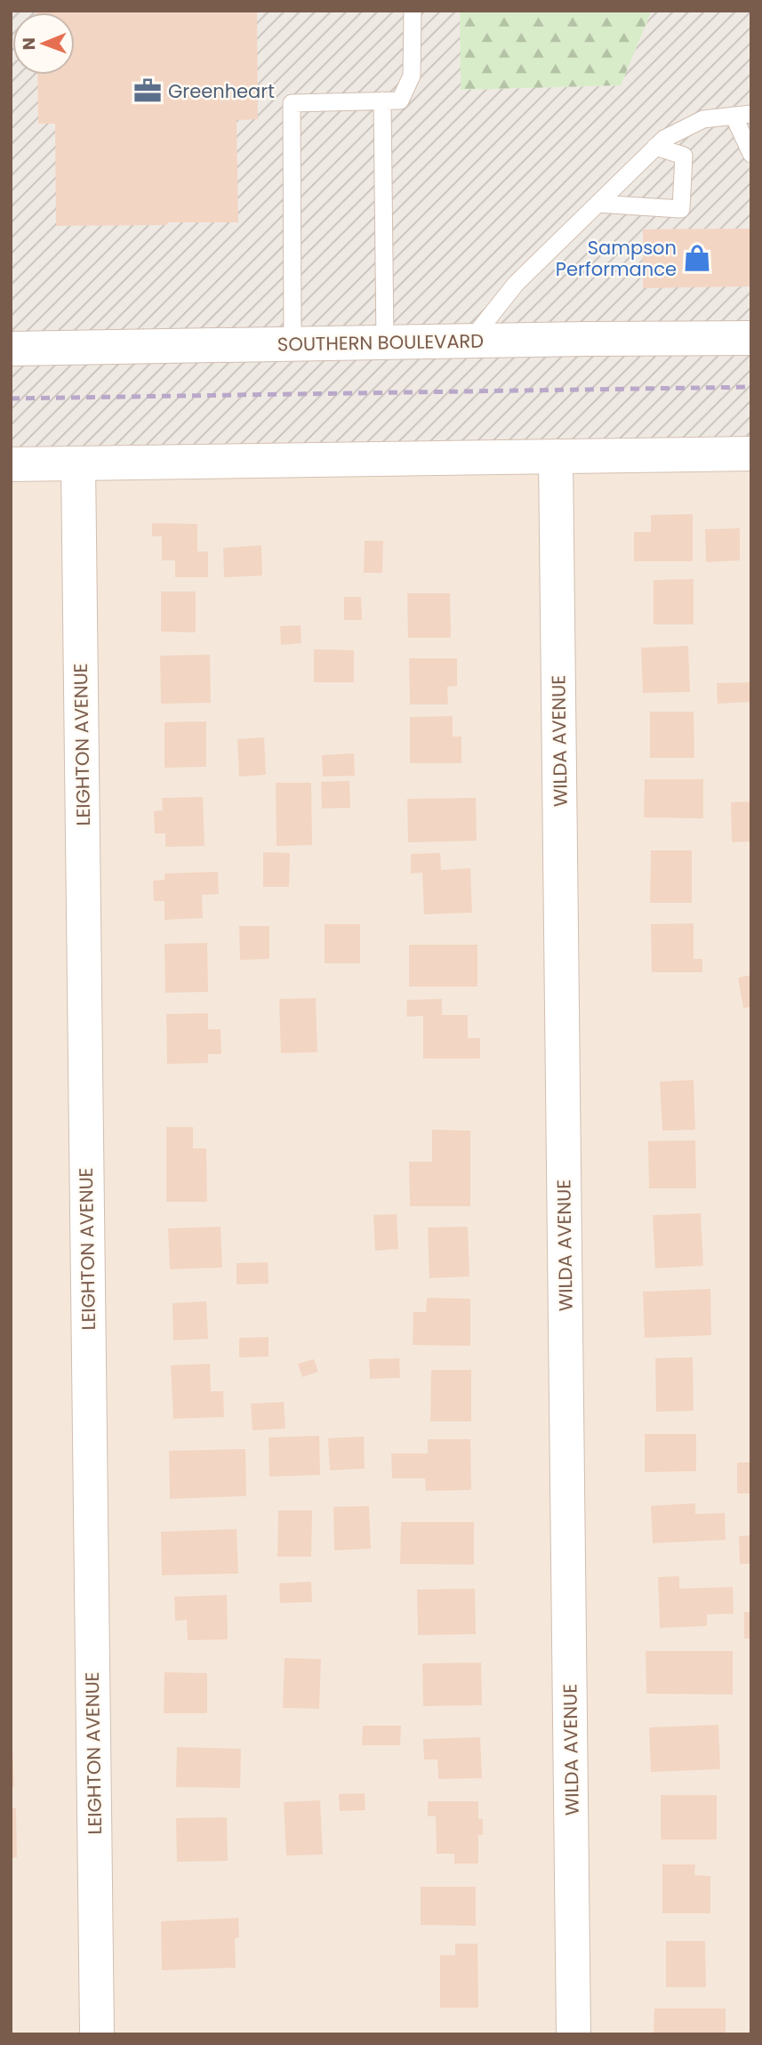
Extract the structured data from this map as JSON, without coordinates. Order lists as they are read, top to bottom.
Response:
{
  "streets": {
    "street": ["SOUTHERN BOULEVARD", "WILDA AVENUE", "LEIGHTON AVENUE"]
  },
  "places": {
    "office": ["Greenheart"],
    "shop": ["Sampson Performance"]
  },
  "north": "left"
}
